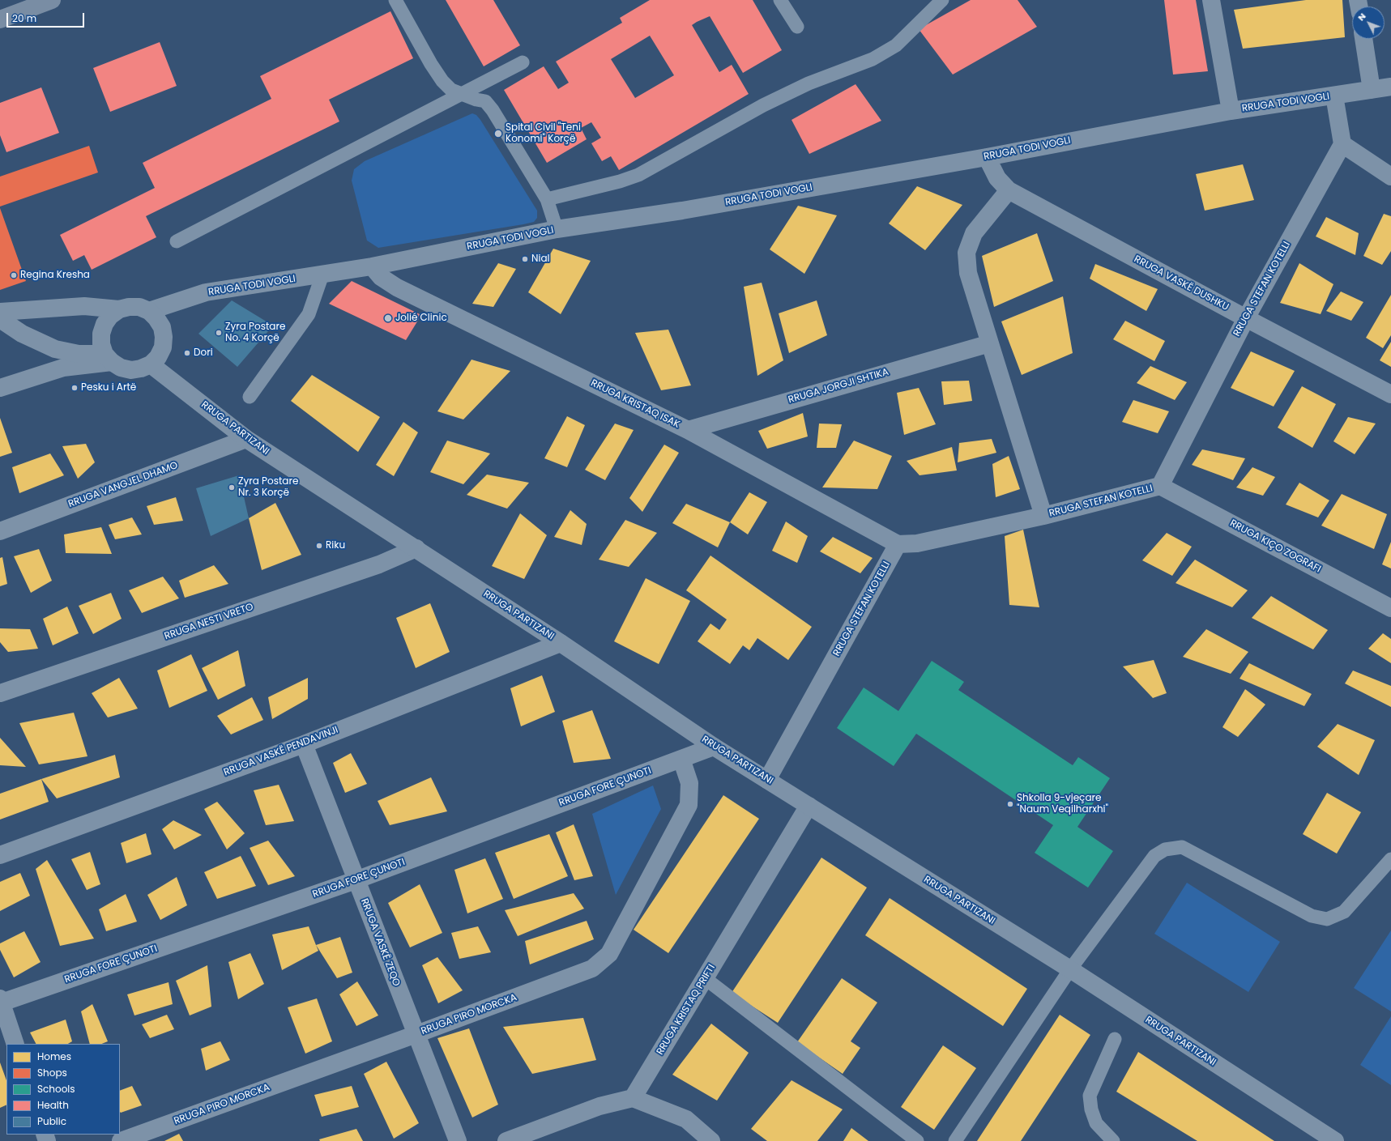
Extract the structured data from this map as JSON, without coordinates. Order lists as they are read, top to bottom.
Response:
{
  "streets": {
    "street": [
      "RRUGA TODI VOGLI",
      "RRUGA VASKË DUSHKU",
      "RRUGA STEFAN KOTELLI",
      "RRUGA JORGJI SHTIKA",
      "RRUGA KRISTAQ ISAK",
      "RRUGA PARTIZANI",
      "RRUGA VANGJEL DHAMO",
      "RRUGA KIÇO ZOGRAFI",
      "RRUGA NESTI VRETO",
      "RRUGA VASKË PENDAVINJI",
      "RRUGA FORE ÇUNOTI",
      "RRUGA VASKË ZEQO",
      "RRUGA KRISTAQ PRIFTI",
      "RRUGA PIRO MORCKA"
    ]
  },
  "crossings": [
    ["RRUGA TODI VOGLI", "RRUGA VASKË DUSHKU"],
    ["RRUGA TODI VOGLI", "RRUGA KRISTAQ ISAK"],
    ["RRUGA TODI VOGLI", "RRUGA PARTIZANI"],
    ["RRUGA VASKË DUSHKU", "RRUGA STEFAN KOTELLI"],
    ["RRUGA STEFAN KOTELLI", "RRUGA KRISTAQ ISAK"],
    ["RRUGA STEFAN KOTELLI", "RRUGA PARTIZANI"],
    ["RRUGA STEFAN KOTELLI", "RRUGA KIÇO ZOGRAFI"],
    ["RRUGA JORGJI SHTIKA", "RRUGA KRISTAQ ISAK"],
    ["RRUGA PARTIZANI", "RRUGA VANGJEL DHAMO"],
    ["RRUGA PARTIZANI", "RRUGA NESTI VRETO"],
    ["RRUGA PARTIZANI", "RRUGA VASKË PENDAVINJI"],
    ["RRUGA PARTIZANI", "RRUGA FORE ÇUNOTI"],
    ["RRUGA PARTIZANI", "RRUGA KRISTAQ PRIFTI"],
    ["RRUGA VASKË PENDAVINJI", "RRUGA VASKË ZEQO"],
    ["RRUGA FORE ÇUNOTI", "RRUGA VASKË ZEQO"],
    ["RRUGA FORE ÇUNOTI", "RRUGA PIRO MORCKA"],
    ["RRUGA VASKË ZEQO", "RRUGA PIRO MORCKA"]
  ],
  "places": [
    "Spital Civil \"Teni Konomi\" Korçë",
    "Nial",
    "Regina Kresha",
    "Jolié Clinic",
    "Zyra Postare No. 4 Korçë",
    "Dori",
    "Pesku i Artë",
    "Zyra Postare Nr. 3 Korçë",
    "Riku",
    "Shkolla 9-vjeçare \"Naum Veqilharxhi\""
  ],
  "legend": [
    "Homes",
    "Shops",
    "Schools",
    "Health",
    "Public"
  ],
  "scale_bar": "20 m",
  "north": "top left"
}
